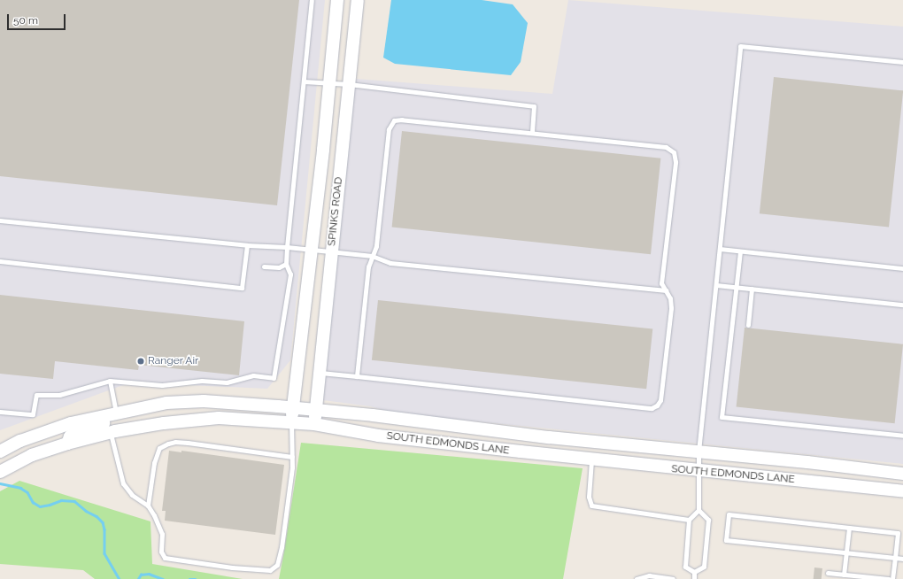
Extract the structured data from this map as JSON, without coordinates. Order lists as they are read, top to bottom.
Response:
{
  "streets": {
    "main road": ["SPINKS ROAD", "SOUTH EDMONDS LANE"]
  },
  "crossings": [
    ["SPINKS ROAD", "SOUTH EDMONDS LANE"]
  ],
  "places": ["Ranger Air"],
  "scale_bar": "50 m"
}
